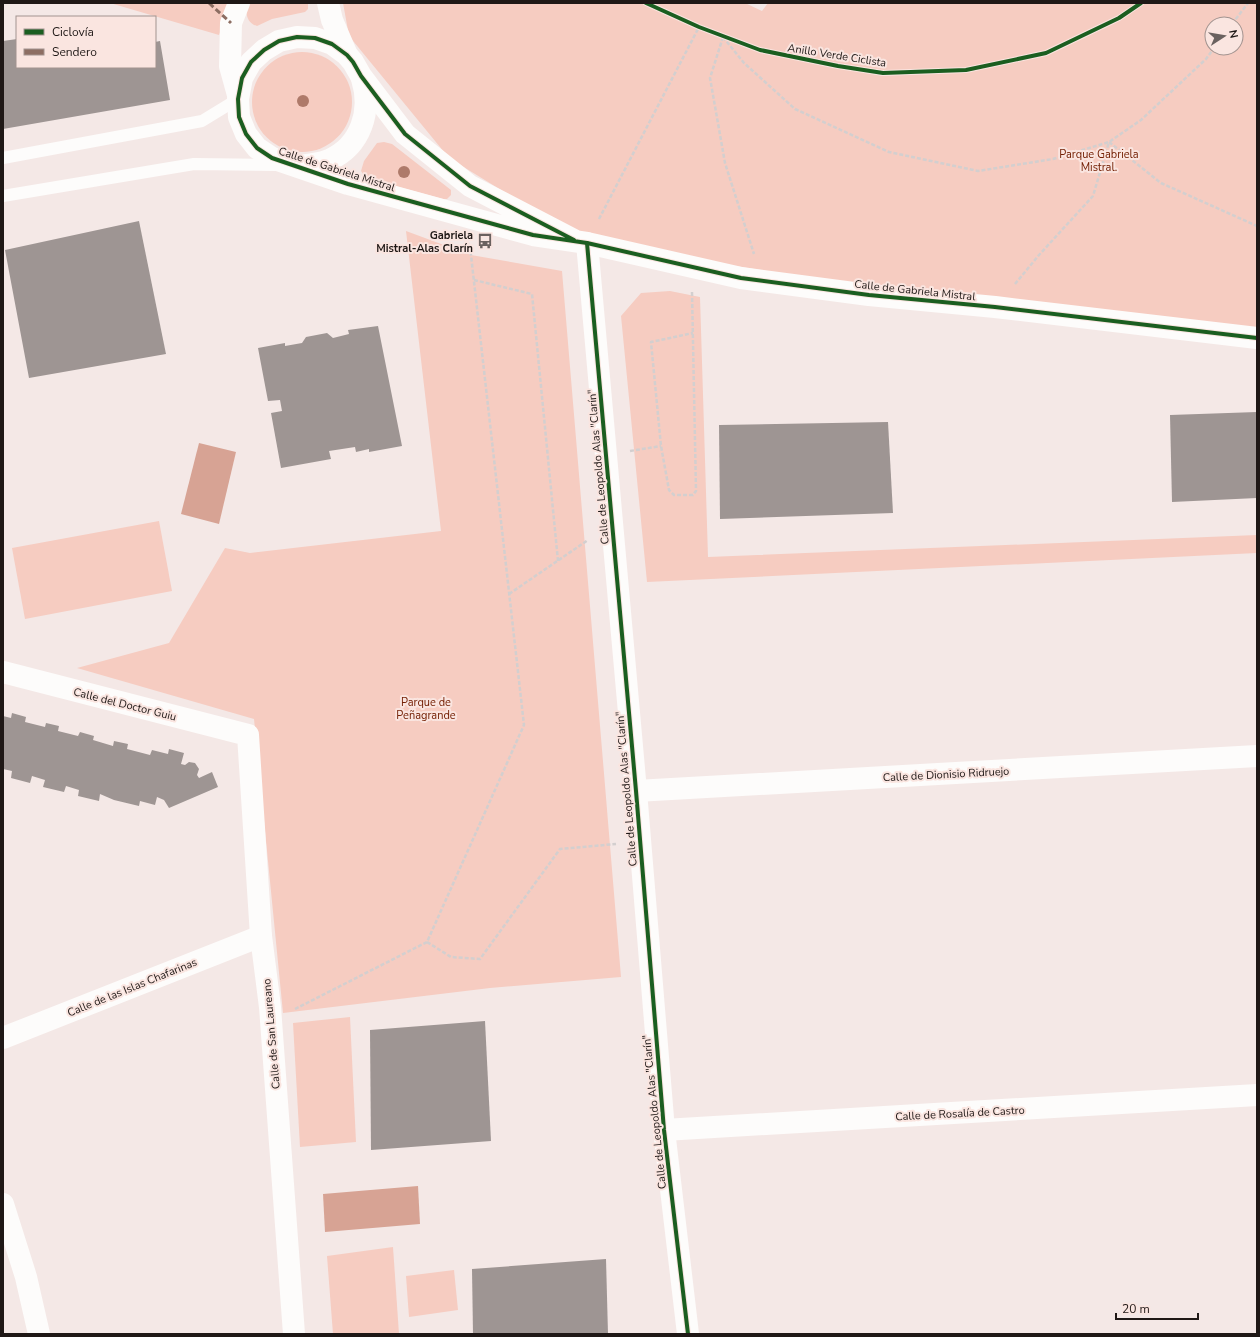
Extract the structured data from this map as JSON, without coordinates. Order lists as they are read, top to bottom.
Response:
{
  "streets": {
    "street": [
      "Calle de Gabriela Mistral",
      "Calle de Leopoldo Alas \"Clarín\"",
      "Calle del Doctor Guiu",
      "Calle de Dionisio Ridruejo",
      "Calle de las Islas Chafarinas",
      "Calle de San Laureano",
      "Calle de Rosalía de Castro"
    ],
    "cycle path": ["Anillo Verde Ciclista"]
  },
  "crossings": [
    ["Calle de Gabriela Mistral", "Calle de Leopoldo Alas \"Clarín\""],
    ["Calle de Leopoldo Alas \"Clarín\"", "Calle de Dionisio Ridruejo"],
    ["Calle de Leopoldo Alas \"Clarín\"", "Calle de Rosalía de Castro"],
    ["Calle del Doctor Guiu", "Calle de San Laureano"],
    ["Calle de las Islas Chafarinas", "Calle de San Laureano"]
  ],
  "parks": ["Parque Gabriela Mistral.", "Parque de Peñagrande"],
  "places": {
    "bus stop": ["Gabriela Mistral-Alas Clarín"]
  },
  "legend": ["Ciclovía", "Sendero"],
  "scale_bar": "20 m",
  "north": "right"
}
